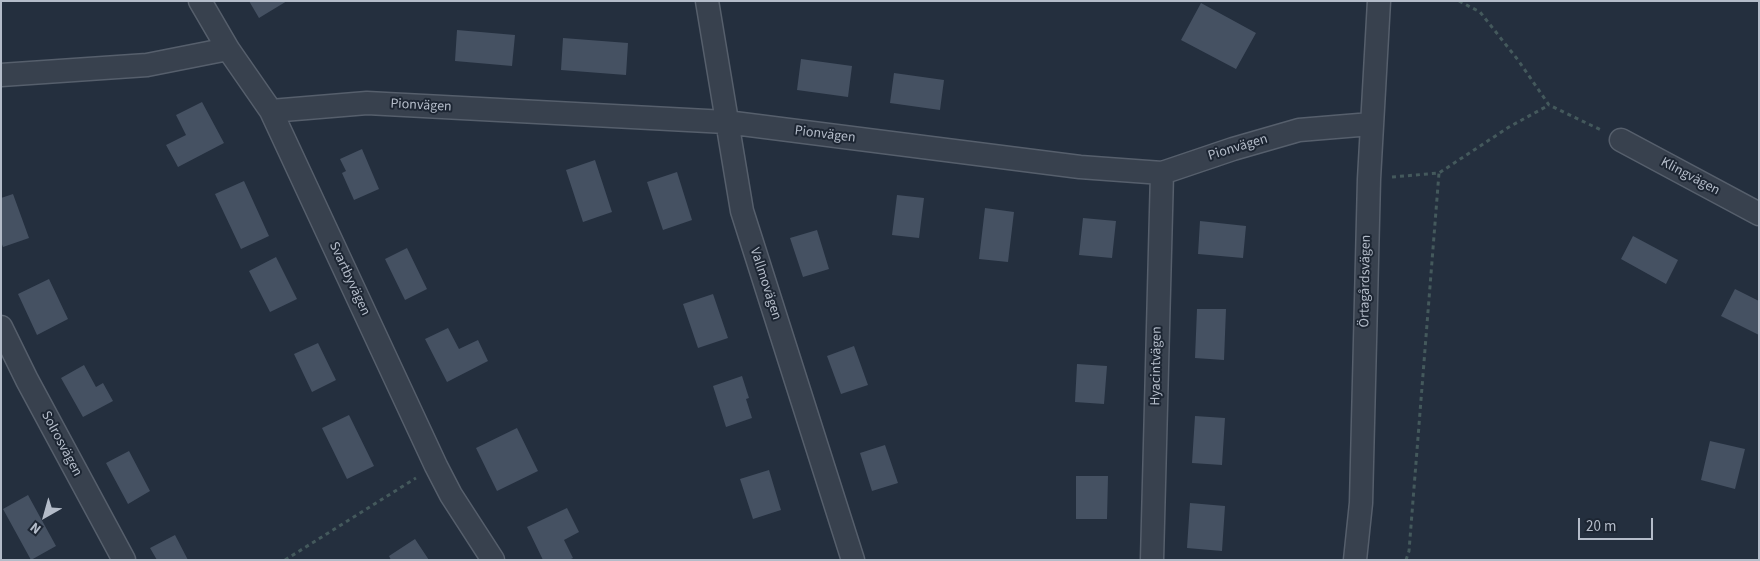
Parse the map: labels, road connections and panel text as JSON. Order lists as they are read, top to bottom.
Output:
{
  "streets": {
    "street": [
      "Pionvägen",
      "Klingvägen",
      "Svartbyvägen",
      "Örtagårdsvägen",
      "Vallmovägen",
      "Hyacintvägen",
      "Solrosvägen"
    ]
  },
  "crossings": [
    ["Pionvägen", "Svartbyvägen"],
    ["Pionvägen", "Örtagårdsvägen"],
    ["Pionvägen", "Vallmovägen"],
    ["Pionvägen", "Hyacintvägen"]
  ],
  "scale_bar": "20 m",
  "north": "bottom left"
}
